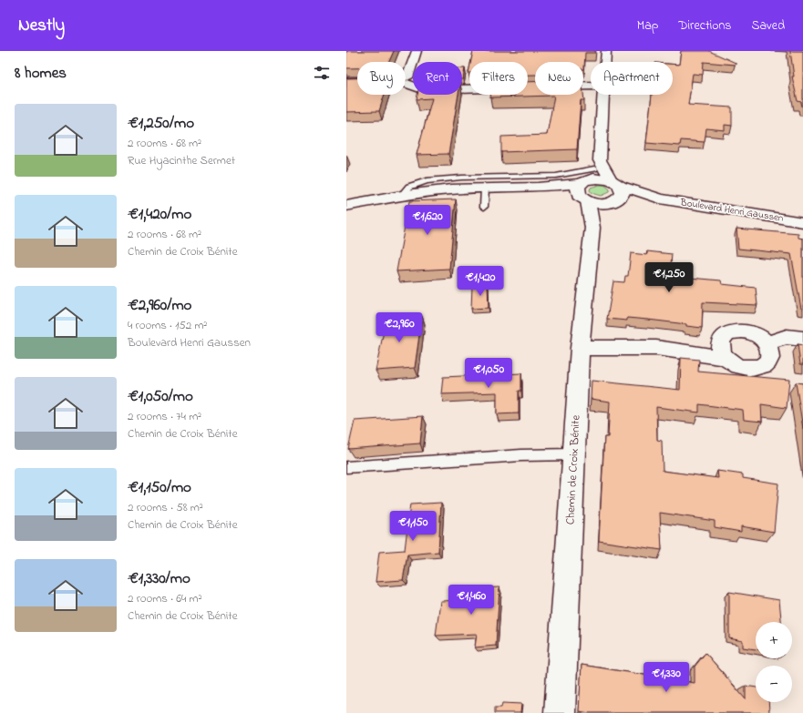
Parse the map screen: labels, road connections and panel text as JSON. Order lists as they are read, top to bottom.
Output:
{
  "streets": {
    "street": ["Boulevard Henri Gaussen", "Chemin de Croix Bénite"]
  },
  "crossings": [
    ["Boulevard Henri Gaussen", "Chemin de Croix Bénite"]
  ],
  "page": {
    "header": "Nestly",
    "nav": ["Map", "Directions", "Saved"],
    "heading": "8 homes",
    "chip": [
      "Buy",
      "Rent",
      "Filters",
      "New",
      "Apartment"
    ],
    "list": [
      {
        "name": "€1,250/mo",
        "note": "2 rooms · 68 m² · Rue Hyacinthe Sermet"
      },
      {
        "name": "€1,420/mo",
        "note": "2 rooms · 68 m² · Chemin de Croix Bénite"
      },
      {
        "name": "€2,960/mo",
        "note": "4 rooms · 152 m² · Boulevard Henri Gaussen"
      },
      {
        "name": "€1,050/mo",
        "note": "2 rooms · 74 m² · Chemin de Croix Bénite"
      },
      {
        "name": "€1,150/mo",
        "note": "2 rooms · 58 m² · Chemin de Croix Bénite"
      },
      {
        "name": "€1,330/mo",
        "note": "2 rooms · 64 m² · Chemin de Croix Bénite"
      }
    ],
    "price": [
      "€1,620",
      "€1,250",
      "€1,420",
      "€2,960",
      "€1,050",
      "€1,150",
      "€1,460",
      "€1,330"
    ],
    "map_buttons": ["+", "−"]
  }
}
